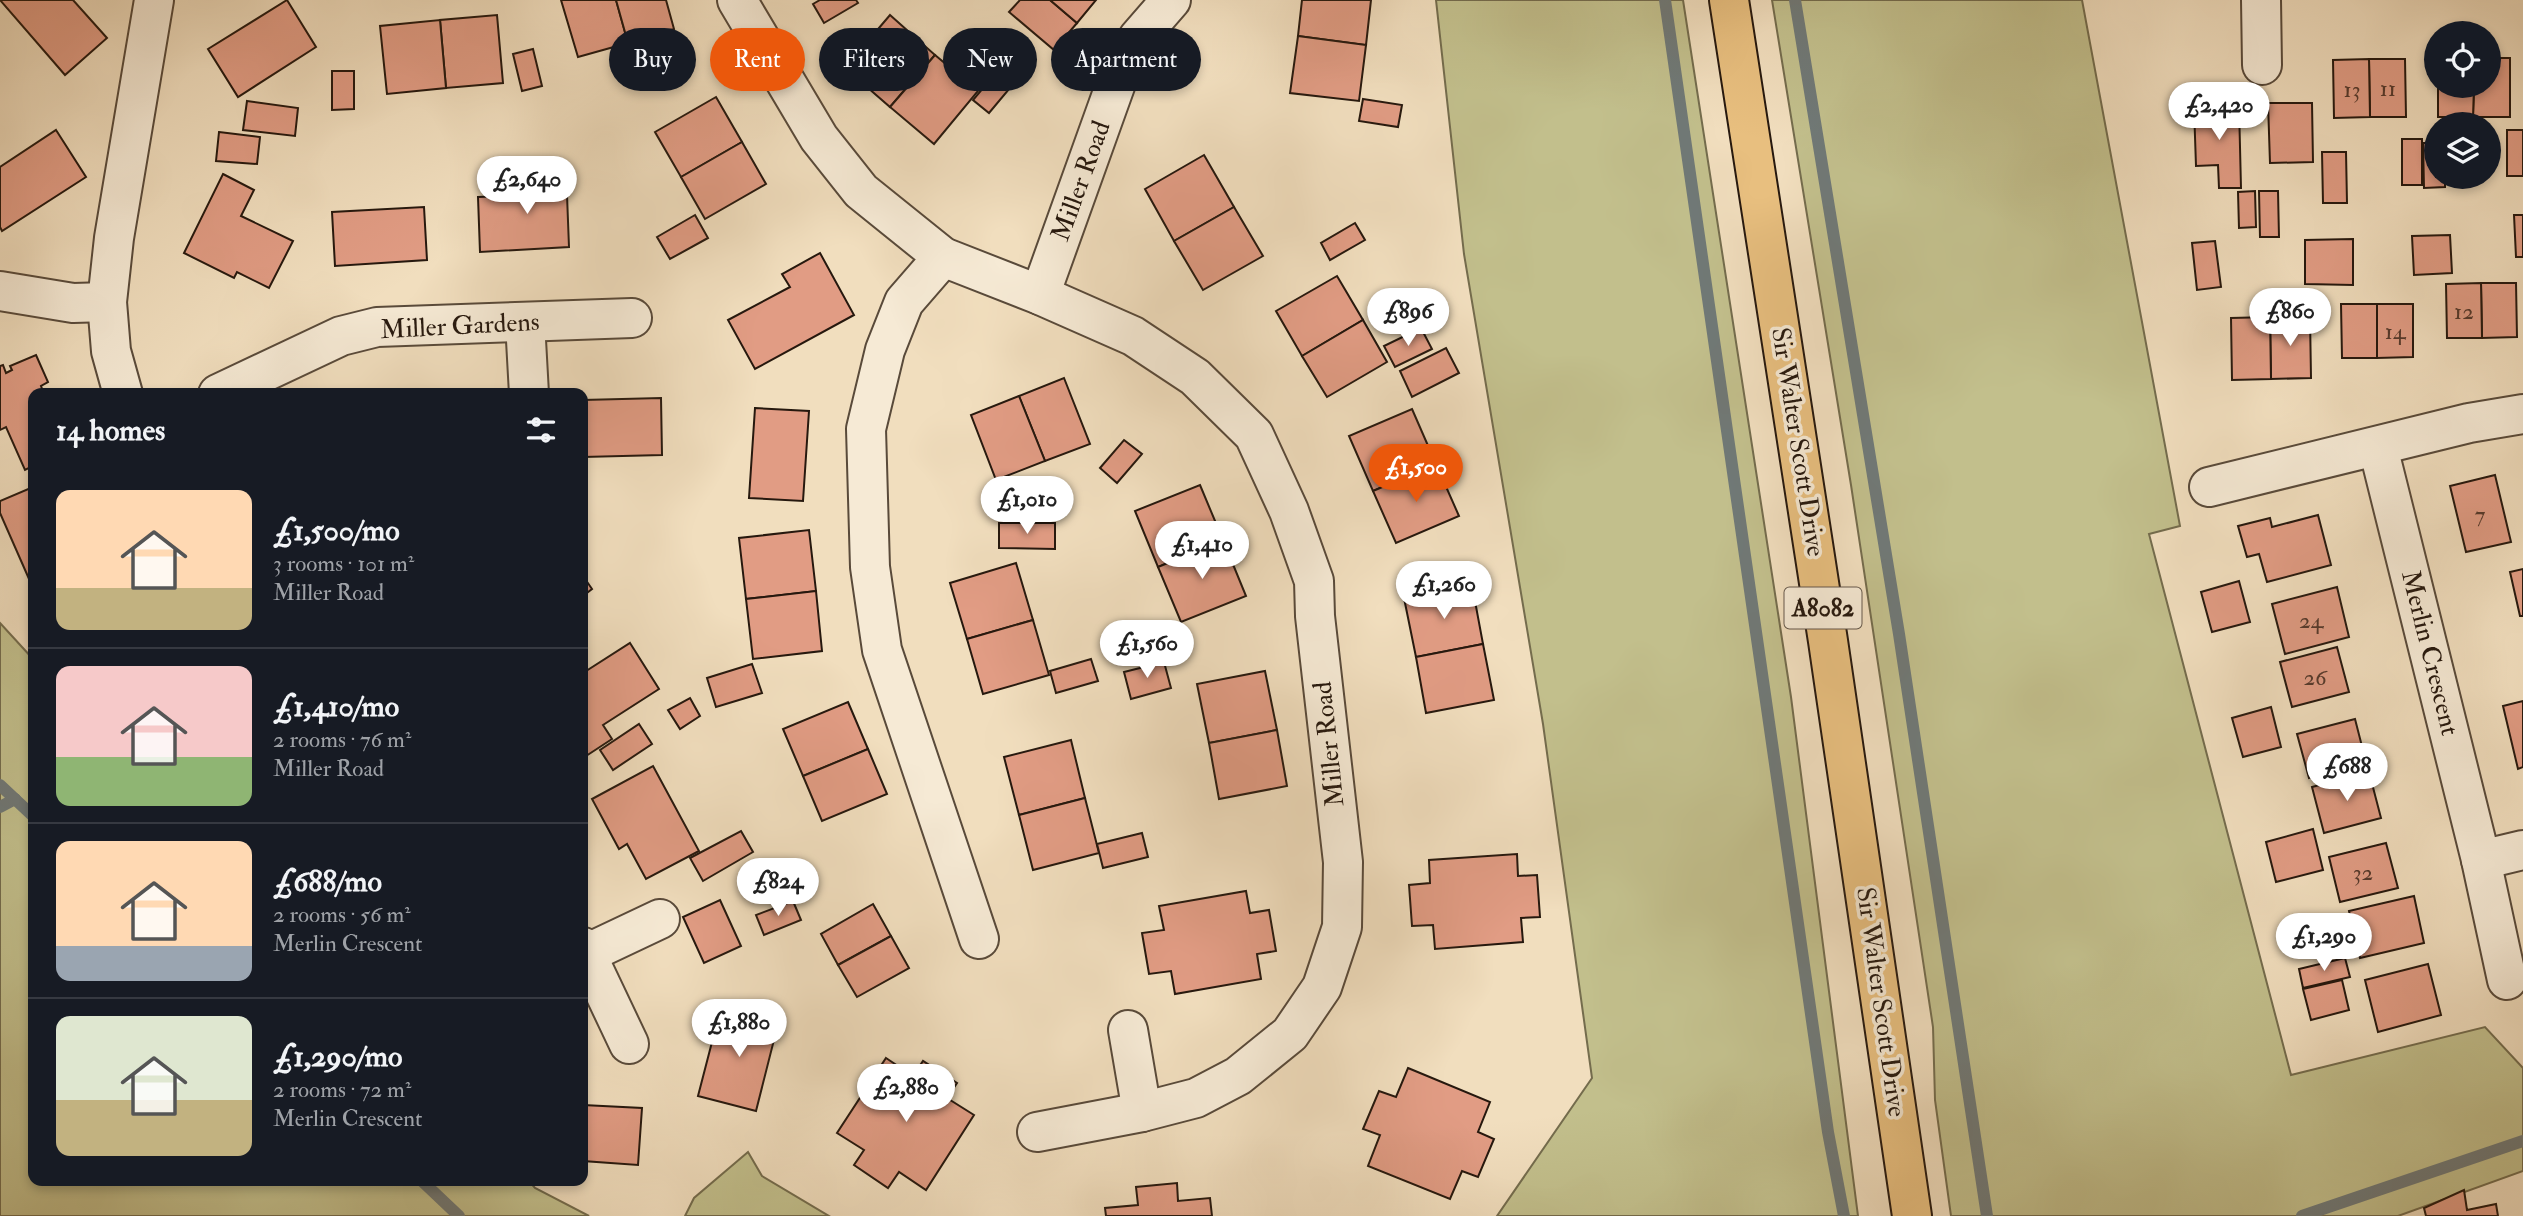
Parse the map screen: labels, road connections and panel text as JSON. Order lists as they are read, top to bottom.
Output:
{
  "streets": {
    "main road": ["Sir Walter Scott Drive", "A8082"],
    "street": ["Miller Road", "Miller Gardens", "Merlin Crescent"]
  },
  "house_numbers": [
    "11",
    "13",
    "12",
    "14",
    "7",
    "24",
    "26",
    "32"
  ],
  "page": {
    "chip": [
      "Buy",
      "Rent",
      "Filters",
      "New",
      "Apartment"
    ],
    "price": [
      "£2,420",
      "£2,640",
      "£896",
      "£860",
      "£1,500",
      "£1,010",
      "£1,410",
      "£1,260",
      "£1,560",
      "£688",
      "£824",
      "£1,290",
      "£1,880",
      "£2,880"
    ],
    "heading": "14 homes",
    "list": [
      {
        "name": "£1,500/mo",
        "note": "3 rooms · 101 m² · Miller Road"
      },
      {
        "name": "£1,410/mo",
        "note": "2 rooms · 76 m² · Miller Road"
      },
      {
        "name": "£688/mo",
        "note": "2 rooms · 56 m² · Merlin Crescent"
      },
      {
        "name": "£1,290/mo",
        "note": "2 rooms · 72 m² · Merlin Crescent"
      }
    ]
  }
}
